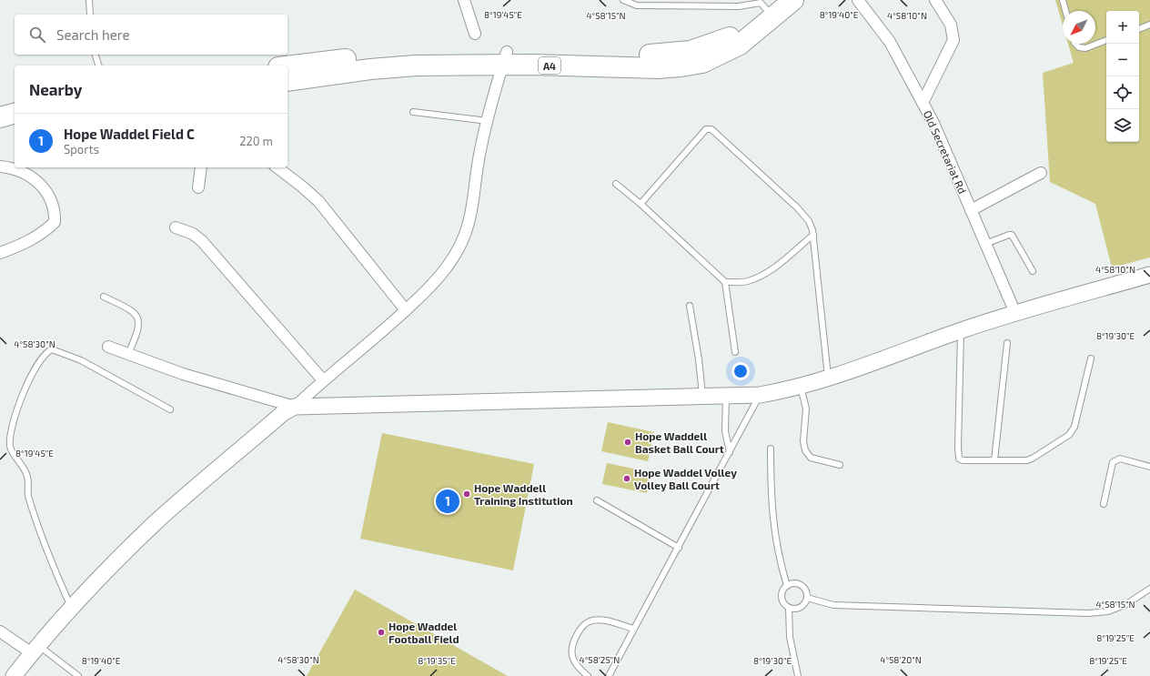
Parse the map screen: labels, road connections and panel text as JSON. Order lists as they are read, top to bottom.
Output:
{
  "streets": {
    "highway": ["A4"],
    "street": ["Old Secretariat Rd"]
  },
  "places": [
    "Hope Waddell Basket Ball Court",
    "Hope Waddel Volley Volley Ball Court",
    "Hope Waddell Training Institution",
    "Hope Waddel Football Field"
  ],
  "north": "bottom left",
  "page": {
    "map_buttons": ["+", "−"],
    "search": "Search here",
    "heading": "Nearby",
    "list": [
      {
        "mark": "1",
        "name": "Hope Waddel Field C",
        "note": "Sports",
        "value": "220 m"
      }
    ],
    "pins": "1"
  },
  "coordinates": [
    "8°19'45\"E",
    "8°19'40\"E",
    "4°58'15\"N",
    "4°58'10\"N",
    "8°19'30\"E",
    "4°58'30\"N",
    "8°19'25\"E",
    "4°58'25\"N",
    "4°58'20\"N",
    "8°19'35\"E"
  ]
}
